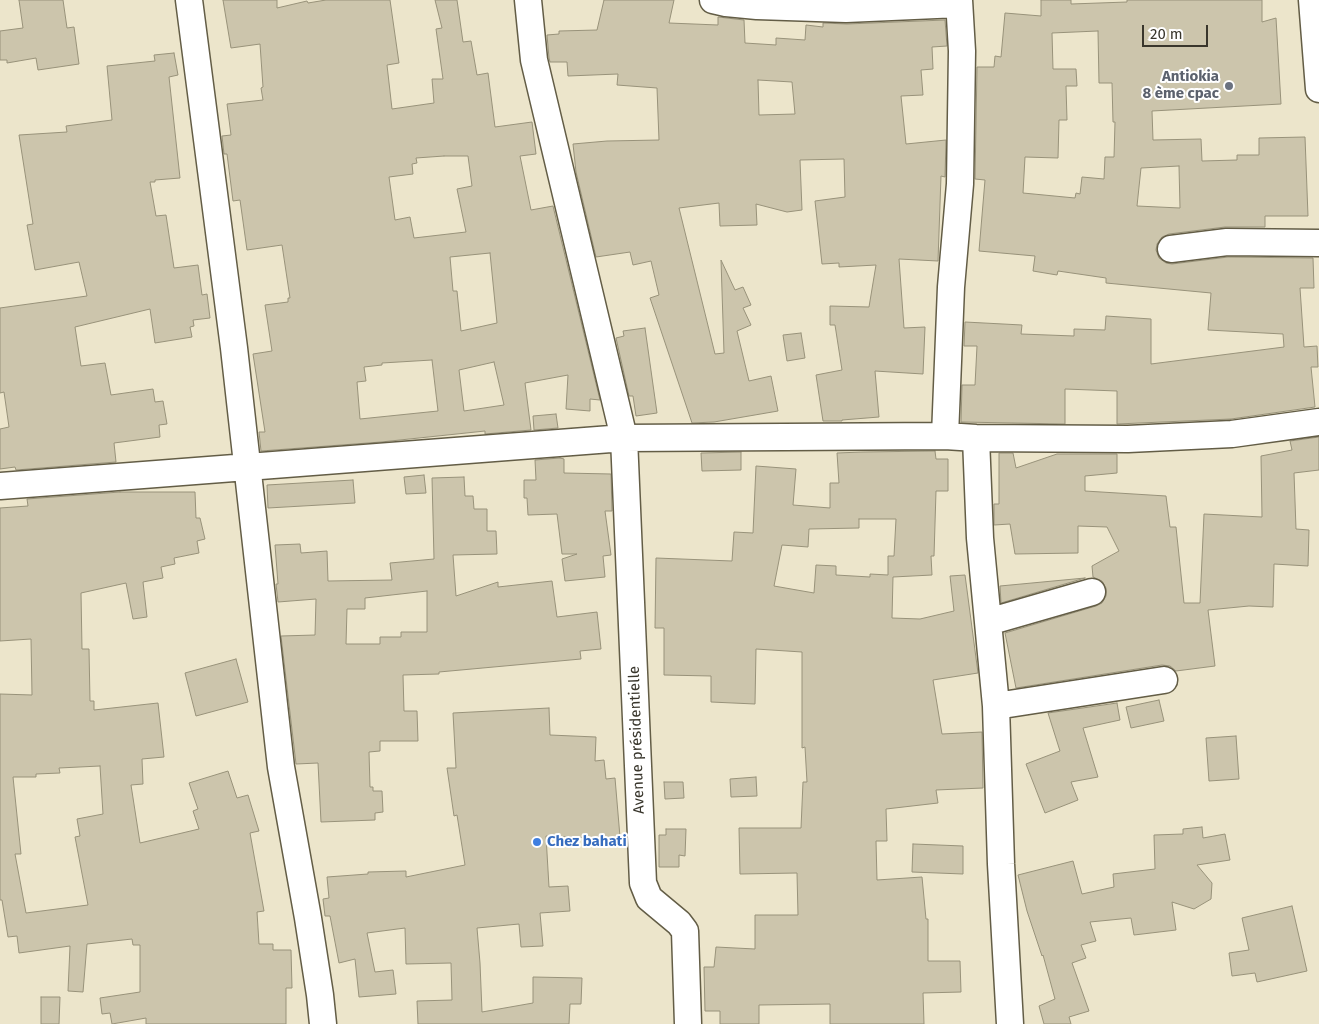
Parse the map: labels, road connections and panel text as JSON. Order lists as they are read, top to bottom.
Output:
{
  "streets": {
    "street": ["Avenue présidentielle"]
  },
  "places": ["Antiokia 8 ème cpac", "Chez bahati"],
  "scale_bar": "20 m"
}
